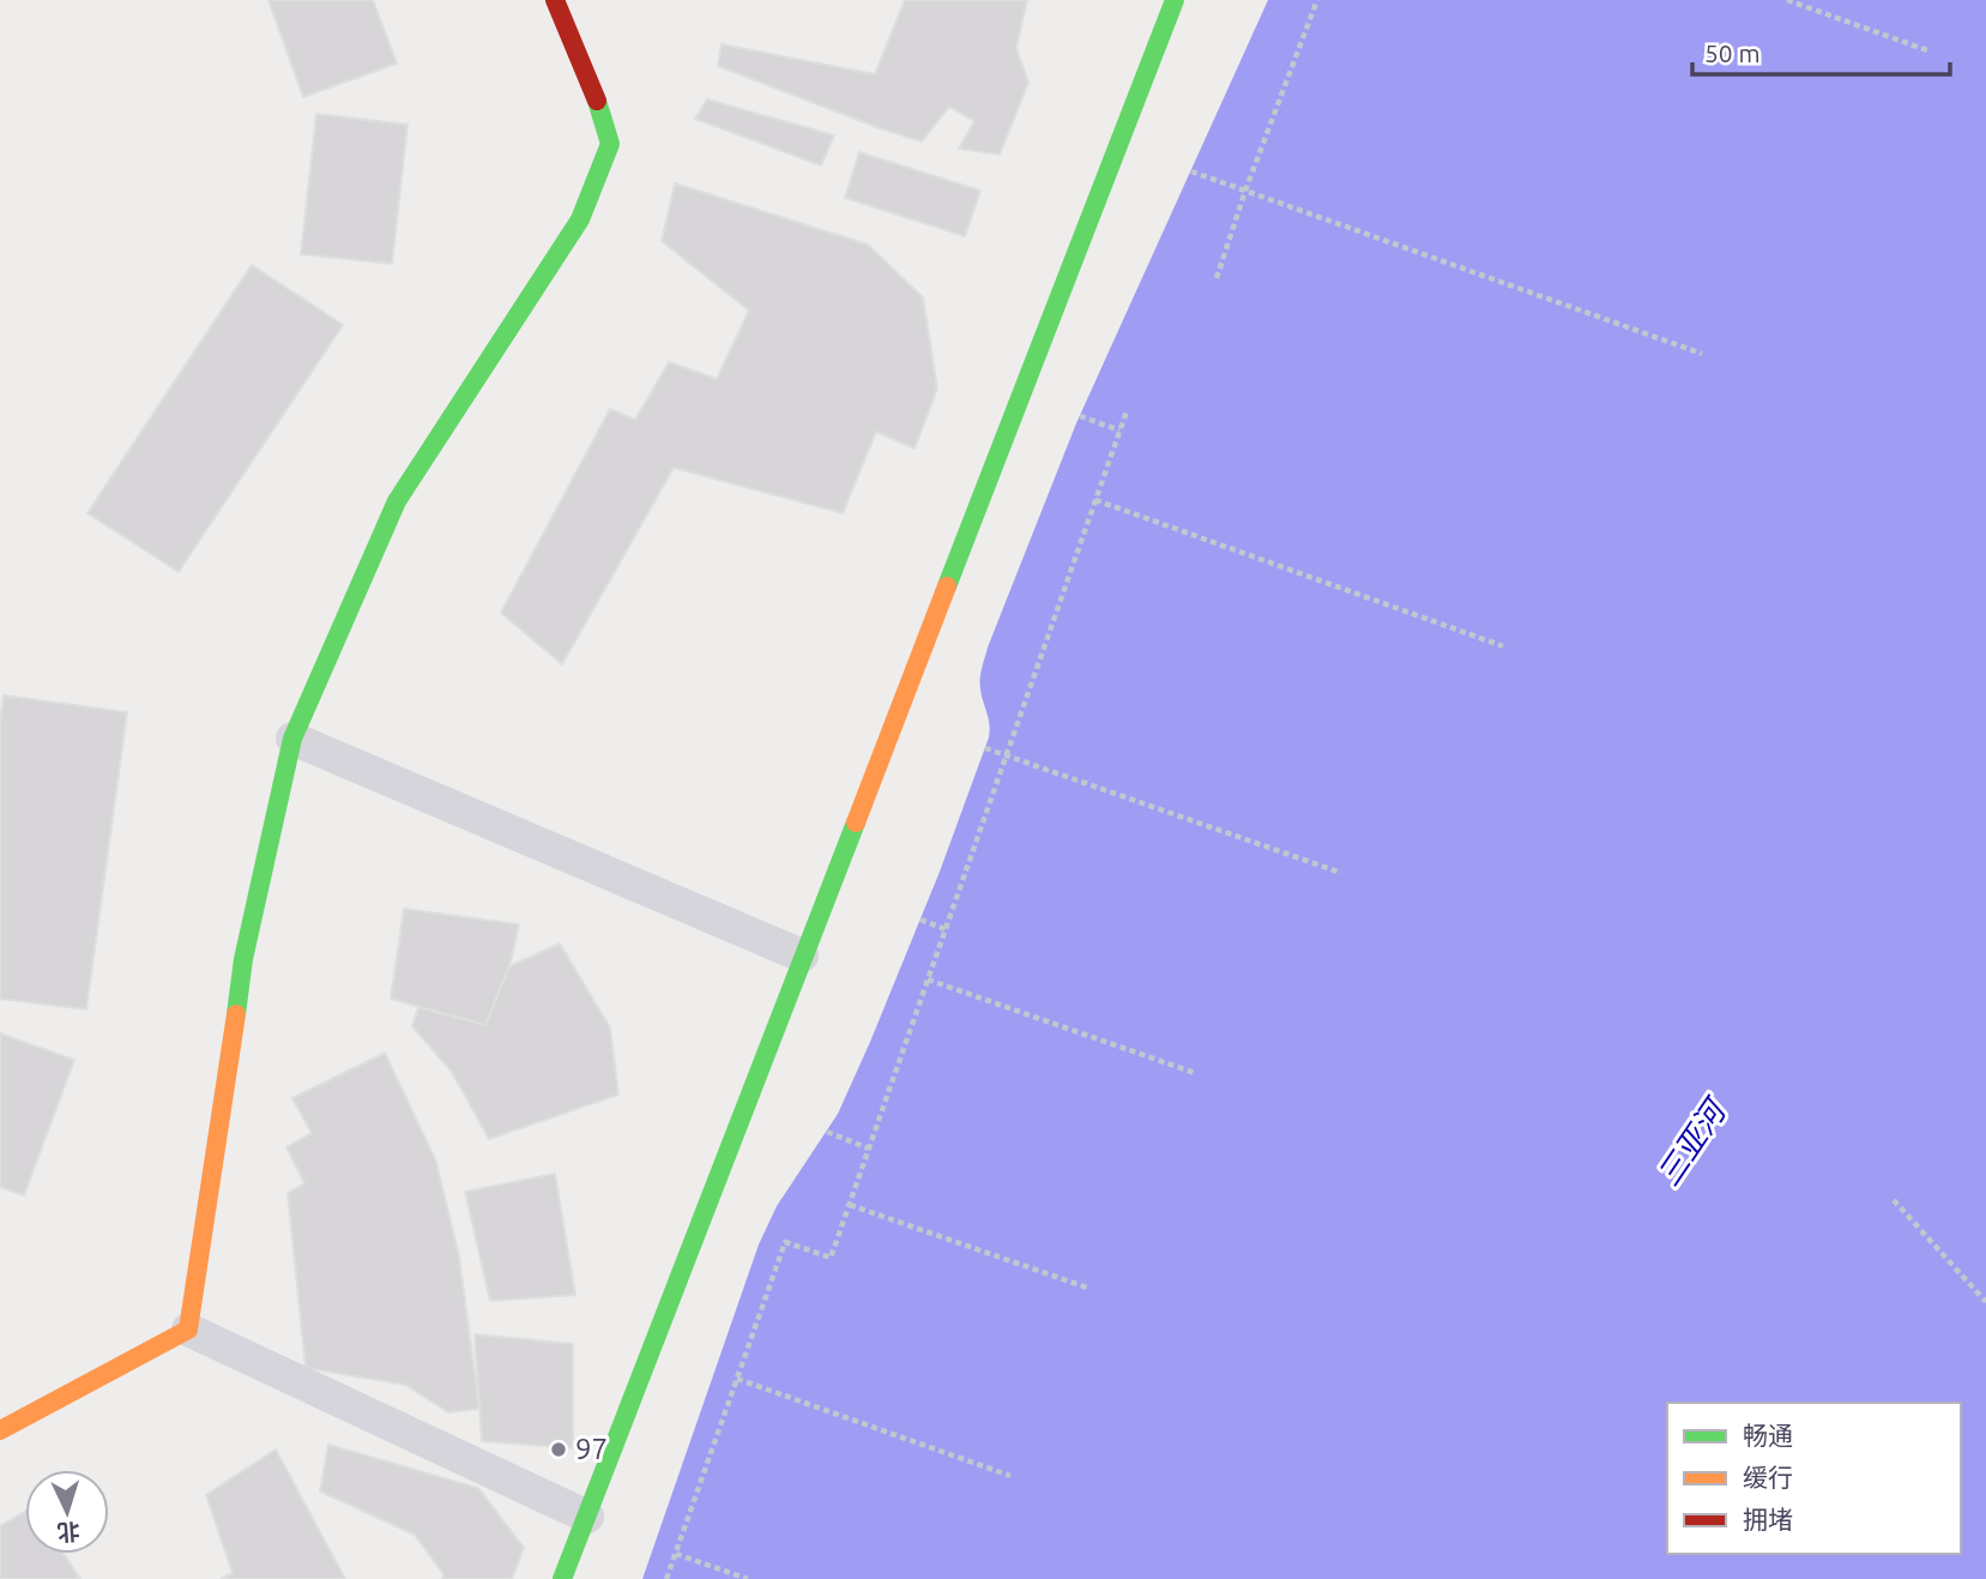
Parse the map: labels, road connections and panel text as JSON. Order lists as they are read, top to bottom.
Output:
{
  "water": ["三亚河"],
  "places": ["97"],
  "legend": ["畅通", "缓行", "拥堵"],
  "scale_bar": "50 m",
  "north": "bottom"
}
